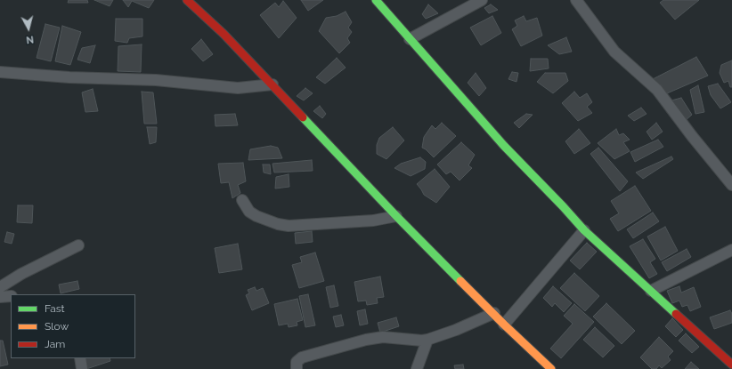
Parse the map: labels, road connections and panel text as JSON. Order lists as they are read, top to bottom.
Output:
{
  "legend": ["Fast", "Slow", "Jam"],
  "north": "bottom"
}
